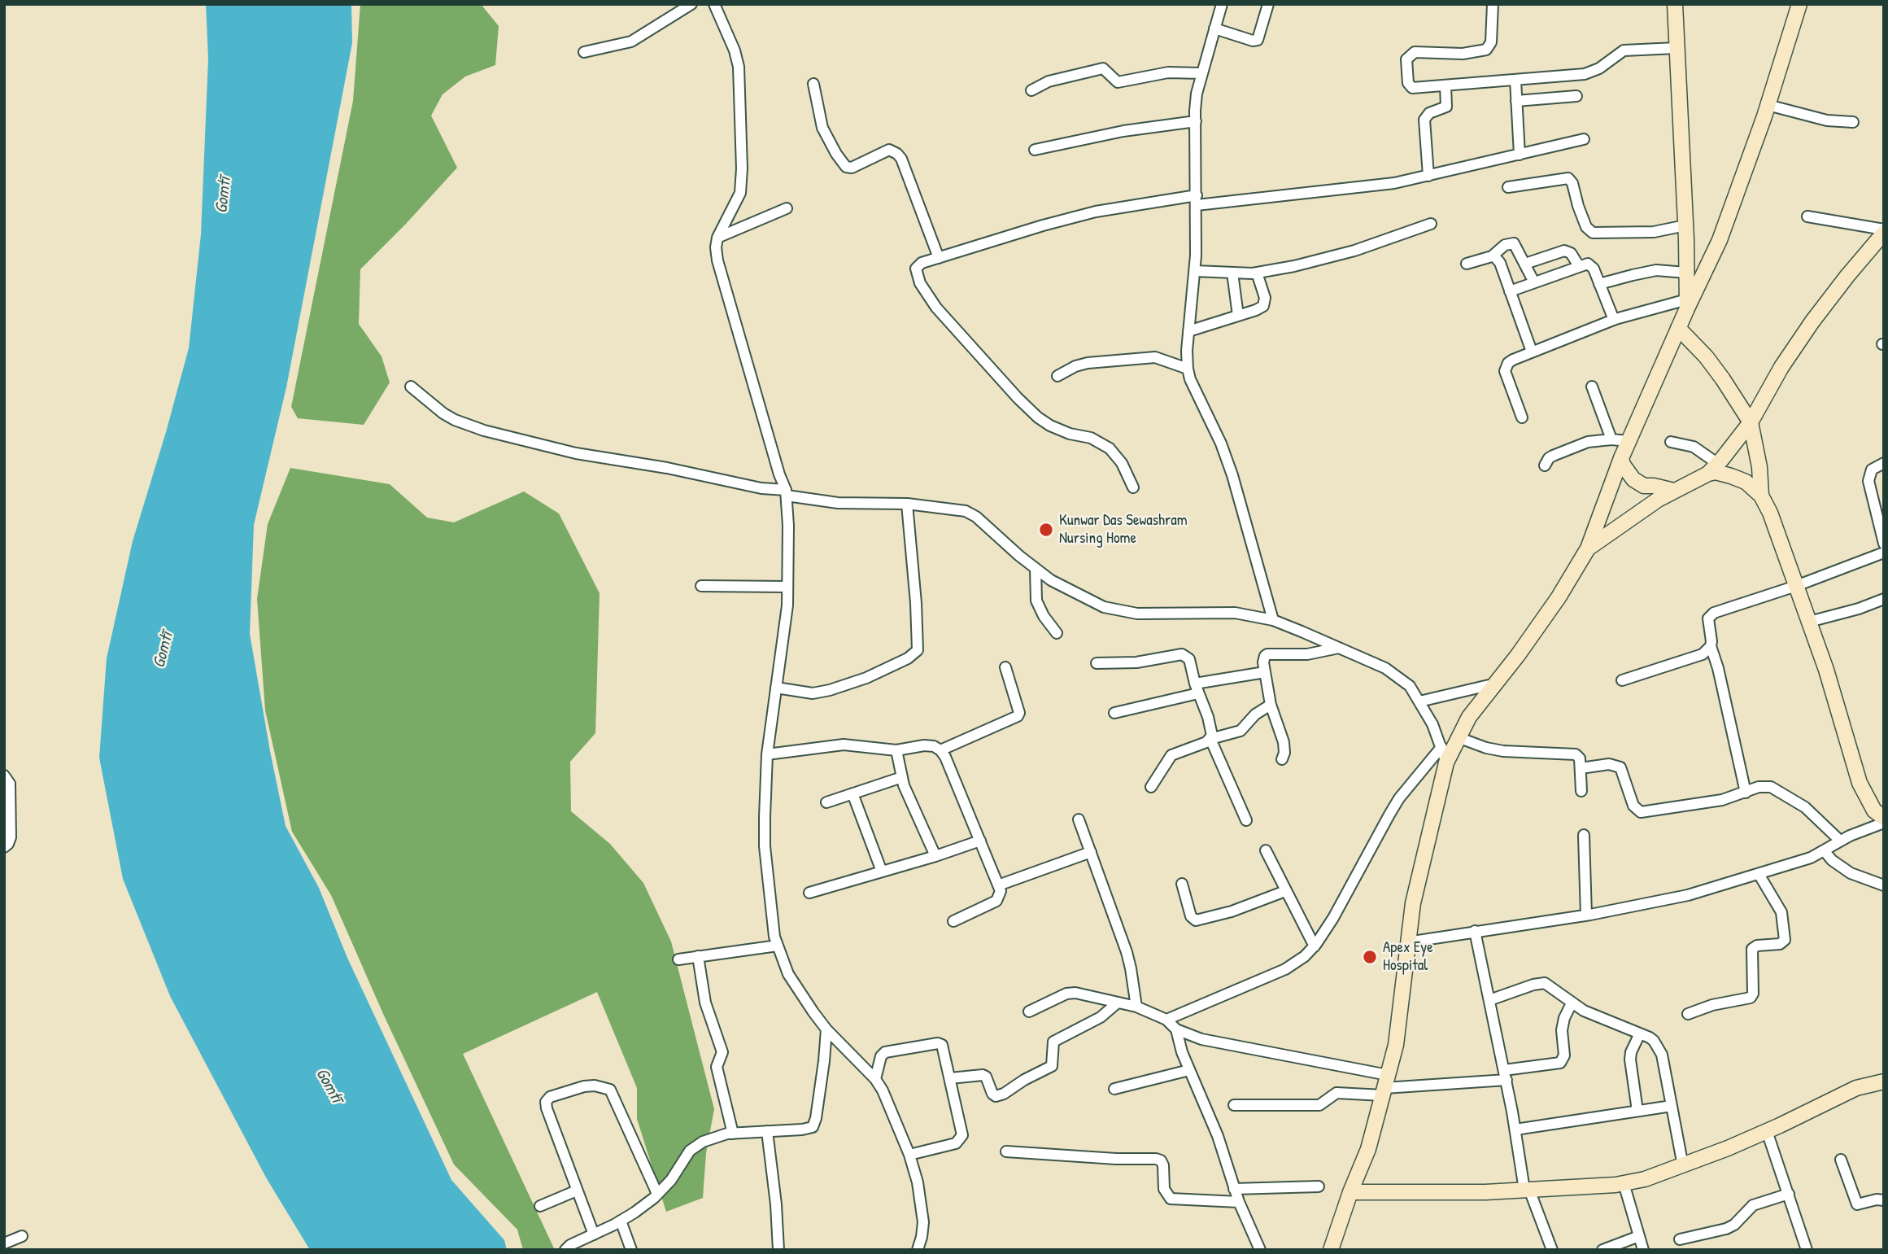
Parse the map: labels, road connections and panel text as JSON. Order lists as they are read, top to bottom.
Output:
{
  "water": ["Gomtī"],
  "places": ["Kunwar Das Sewashram Nursing Home", "Apex Eye Hospital"]
}
